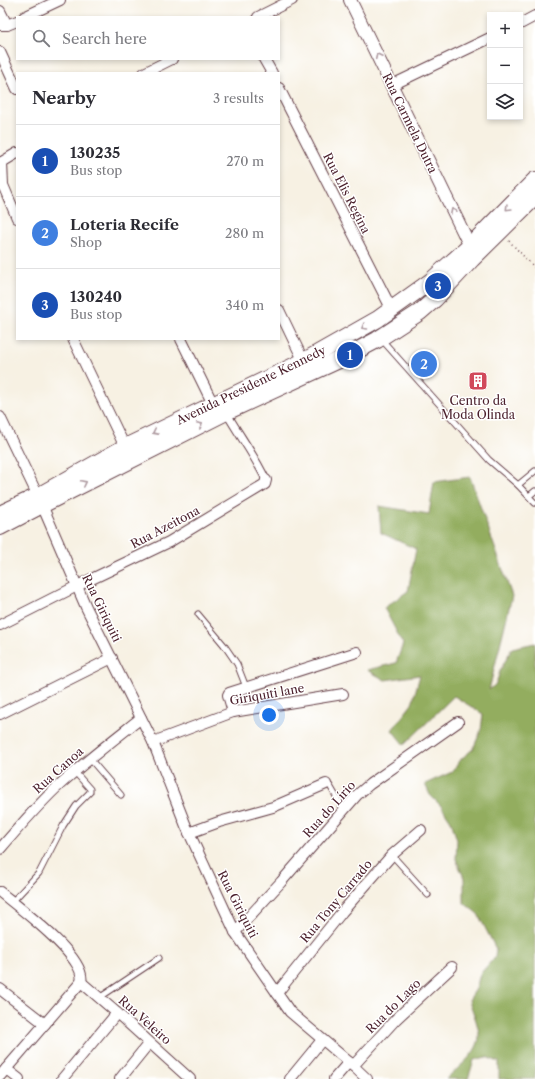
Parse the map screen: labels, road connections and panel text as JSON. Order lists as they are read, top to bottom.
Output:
{
  "streets": {
    "main road": ["Avenida Presidente Kennedy"],
    "street": [
      "Rua Carmela Dutra",
      "Rua Elis Regina",
      "Rua Azeitona",
      "Rua Giriquiti",
      "Giriquiti lane",
      "Rua Canoa",
      "Rua do Lírio",
      "Rua Tony Carrado",
      "Rua do Lago",
      "Rua Veleiro"
    ]
  },
  "crossings": [
    ["Rua Carmela Dutra", "Avenida Presidente Kennedy"],
    ["Rua Elis Regina", "Avenida Presidente Kennedy"],
    ["Avenida Presidente Kennedy", "Rua Azeitona"],
    ["Avenida Presidente Kennedy", "Rua Giriquiti"],
    ["Rua Azeitona", "Rua Giriquiti"],
    ["Rua Giriquiti", "Giriquiti lane"],
    ["Rua Giriquiti", "Rua Canoa"],
    ["Rua Giriquiti", "Rua do Lírio"],
    ["Rua Giriquiti", "Rua Tony Carrado"],
    ["Rua Giriquiti", "Rua do Lago"]
  ],
  "one_way": ["Rua Carmela Dutra"],
  "places": {
    "building": ["Centro da Moda Olinda"]
  },
  "page": {
    "map_buttons": ["+", "−"],
    "search": "Search here",
    "heading": ["Nearby", "3 results"],
    "list": [
      {
        "mark": "1",
        "name": "130235",
        "note": "Bus stop",
        "value": "270 m"
      },
      {
        "mark": "2",
        "name": "Loteria Recife",
        "note": "Shop",
        "value": "280 m"
      },
      {
        "mark": "3",
        "name": "130240",
        "note": "Bus stop",
        "value": "340 m"
      }
    ],
    "pins": ["3", "1", "2"]
  }
}
